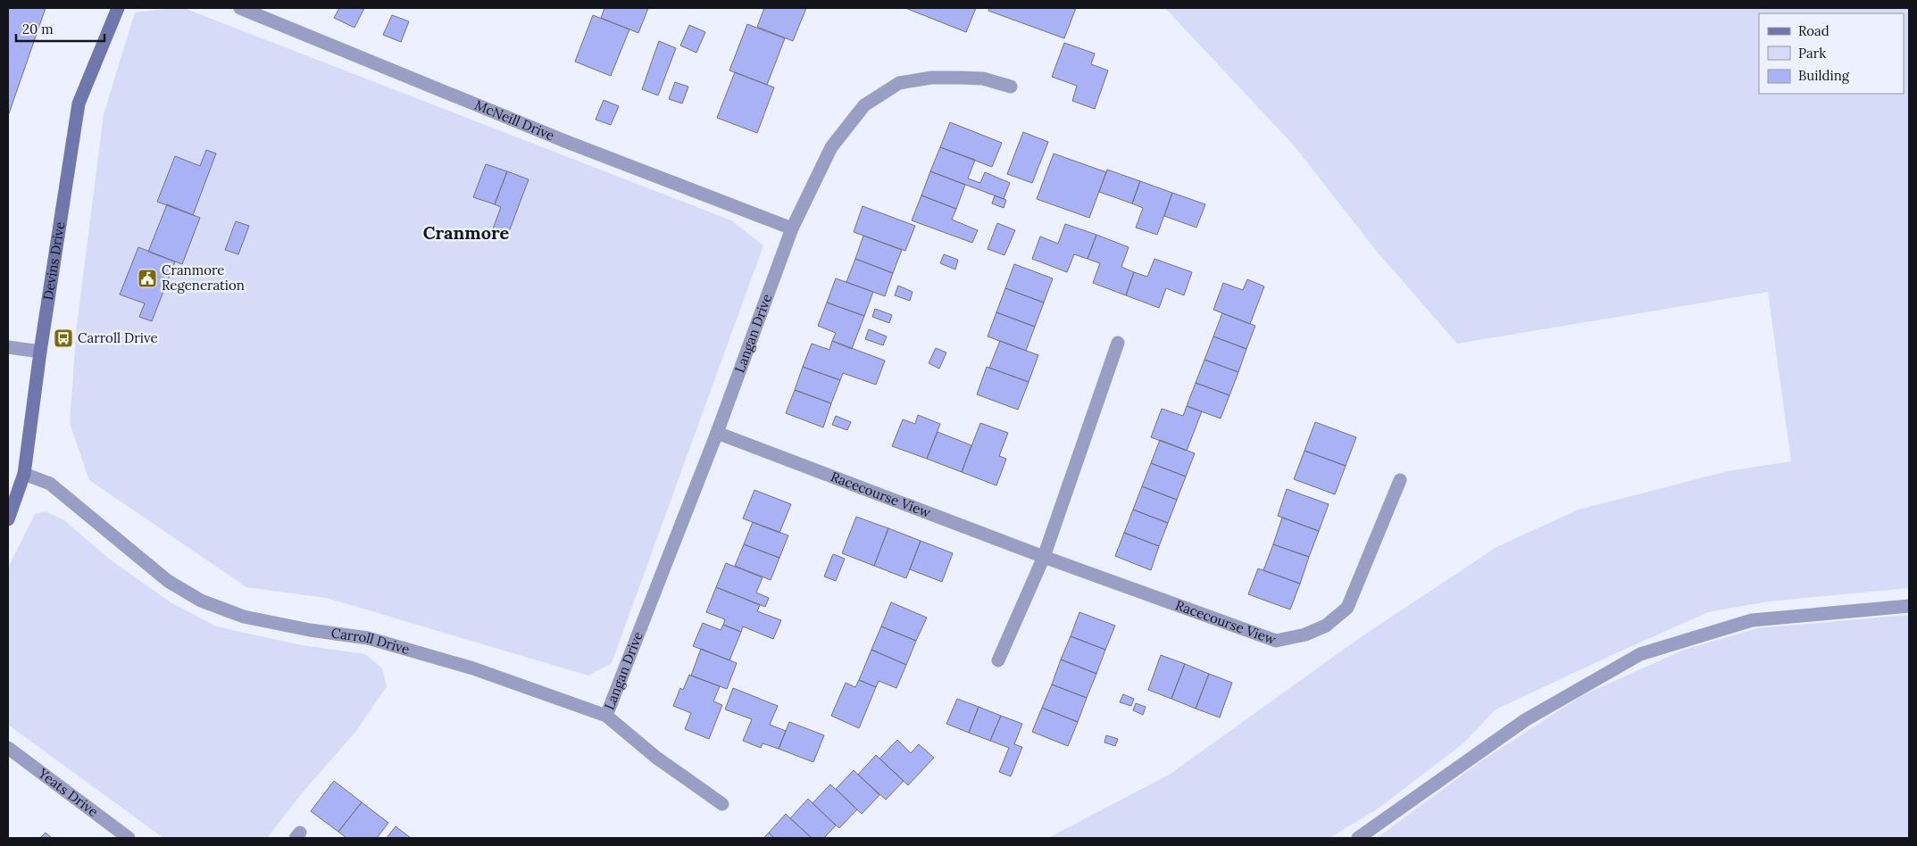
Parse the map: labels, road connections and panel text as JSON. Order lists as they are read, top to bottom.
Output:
{
  "streets": {
    "street": [
      "McNeill Drive",
      "Devins Drive",
      "Langan Drive",
      "Racecourse View",
      "Carroll Drive",
      "Yeats Drive"
    ]
  },
  "crossings": [
    ["McNeill Drive", "Langan Drive"],
    ["Devins Drive", "Carroll Drive"],
    ["Langan Drive", "Racecourse View"],
    ["Langan Drive", "Carroll Drive"]
  ],
  "districts": ["Cranmore"],
  "places": {
    "public building": ["Cranmore Regeneration"],
    "bus stop": ["Carroll Drive"]
  },
  "legend": ["Road", "Park", "Building"],
  "scale_bar": "20 m"
}
